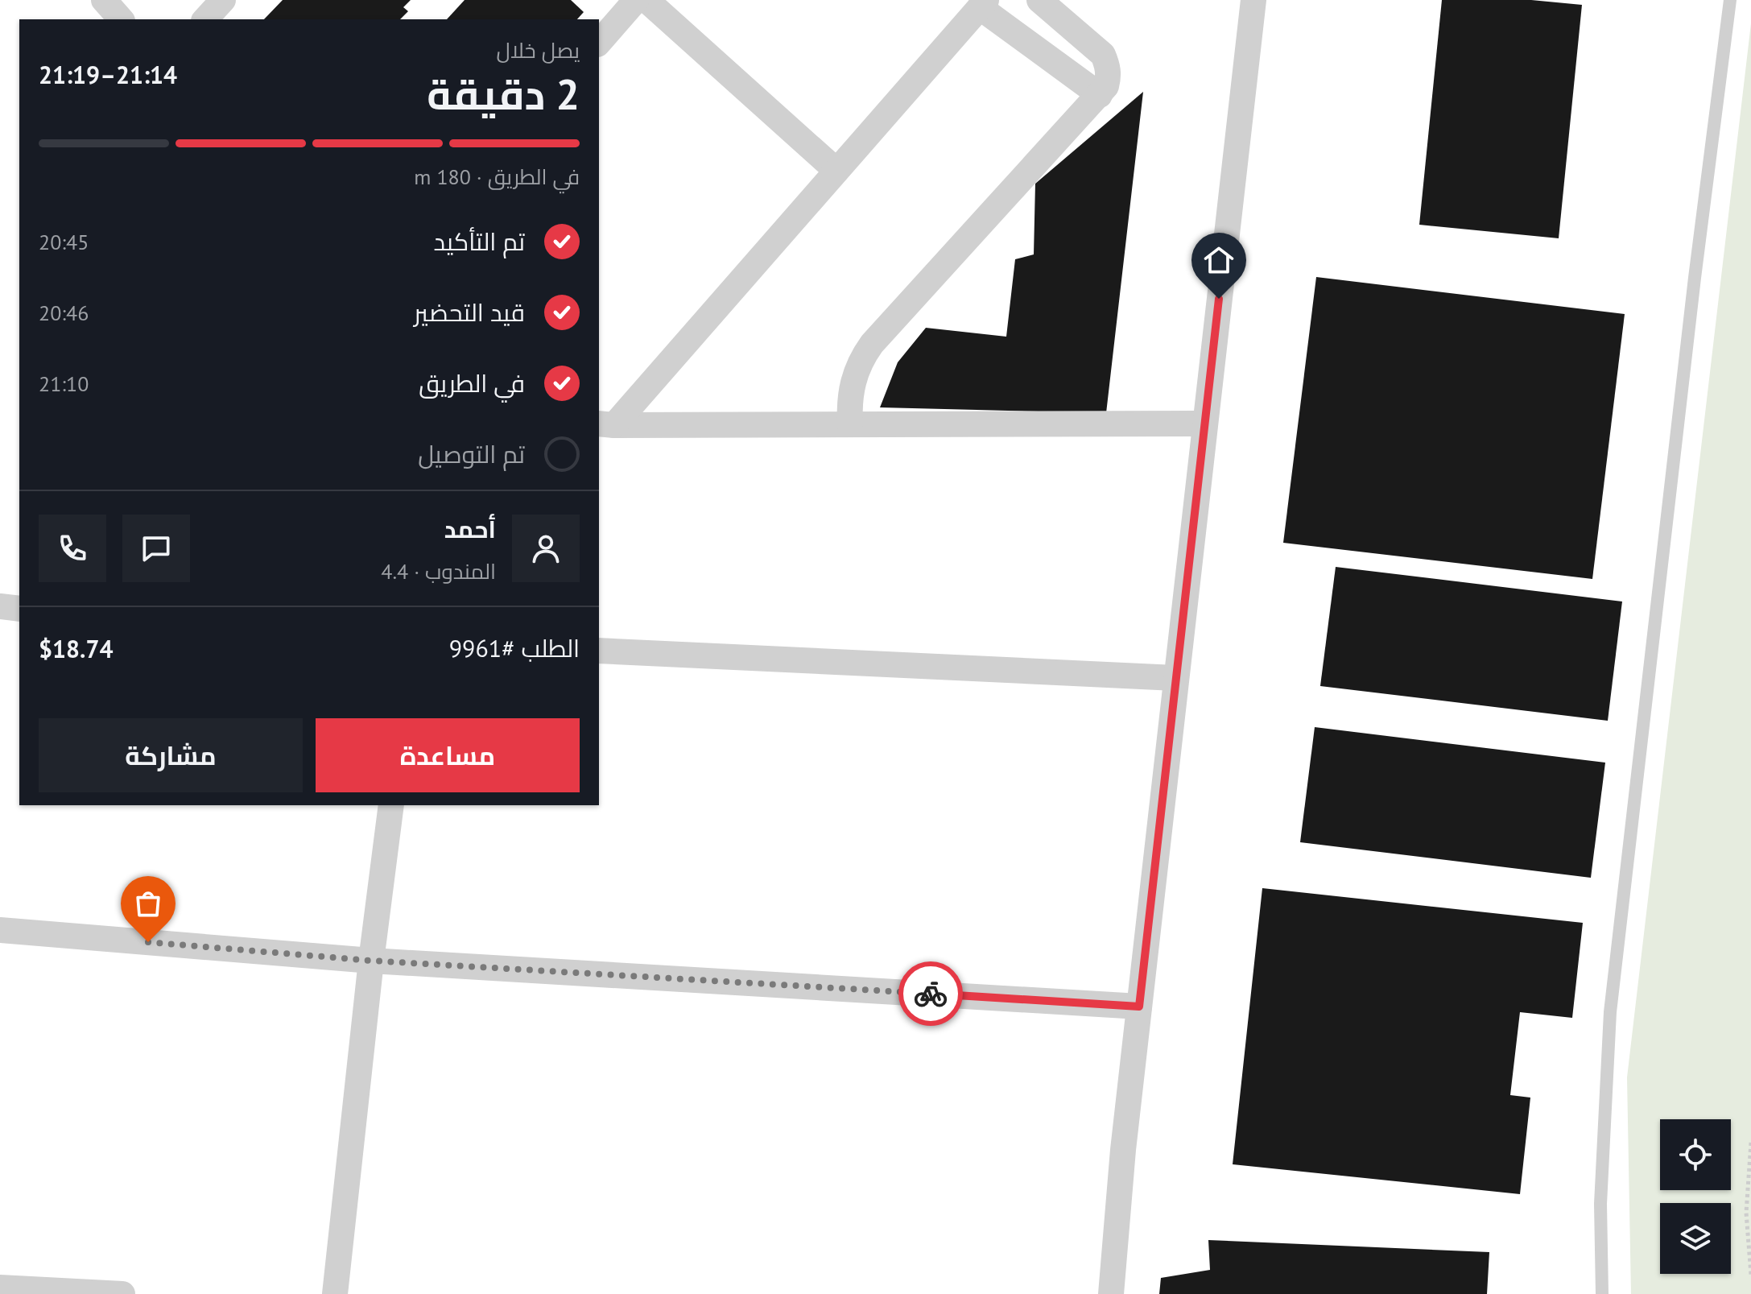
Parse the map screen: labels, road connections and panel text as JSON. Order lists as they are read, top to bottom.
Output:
{
  "page": {
    "heading": ["2 دقيقة", "يصل خلال", "21:14–21:19"],
    "panel": [
      "أحمد",
      "المندوب · 4.4",
      "الطلب #9961",
      "$18.74"
    ],
    "bar": "في الطريق · 180 m",
    "list": [
      ["تم التأكيد", "20:45"],
      ["قيد التحضير", "20:46"],
      ["في الطريق", "21:10"],
      "تم التوصيل"
    ],
    "buttons": ["مساعدة", "مشاركة"]
  }
}
